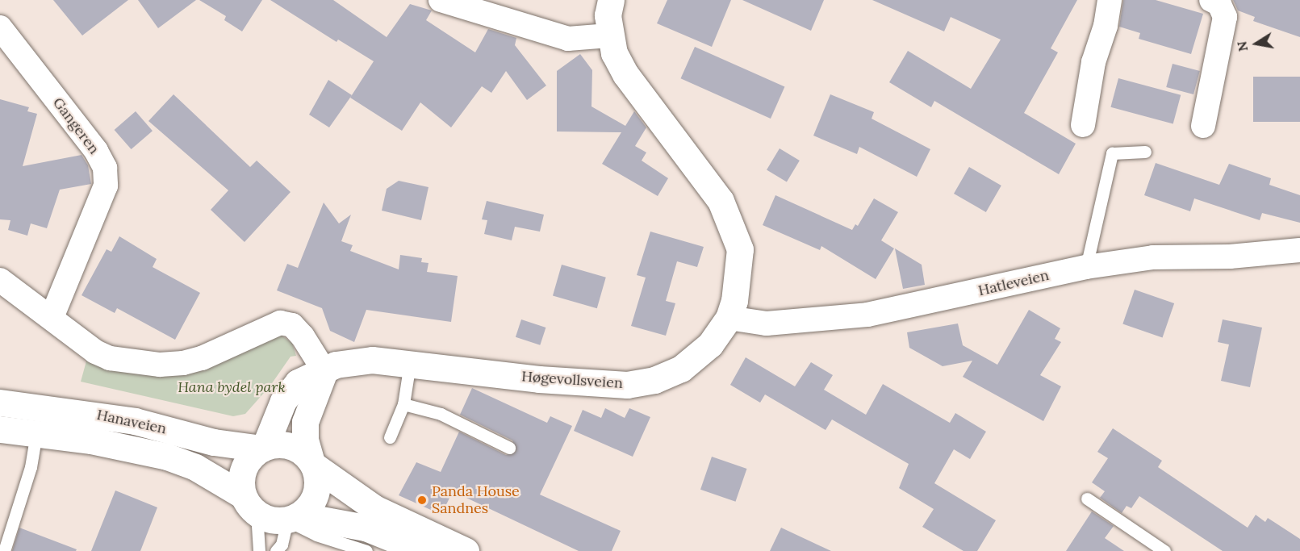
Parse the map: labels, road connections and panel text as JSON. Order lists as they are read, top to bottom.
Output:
{
  "streets": {
    "main road": ["Høgevollsveien", "Hanaveien"],
    "street": ["Gangeren", "Hatleveien"]
  },
  "crossings": [
    ["Hatleveien", "Høgevollsveien"],
    ["Høgevollsveien", "Hanaveien"]
  ],
  "parks": ["Hana bydel park"],
  "places": ["Panda House Sandnes"],
  "north": "left"
}
